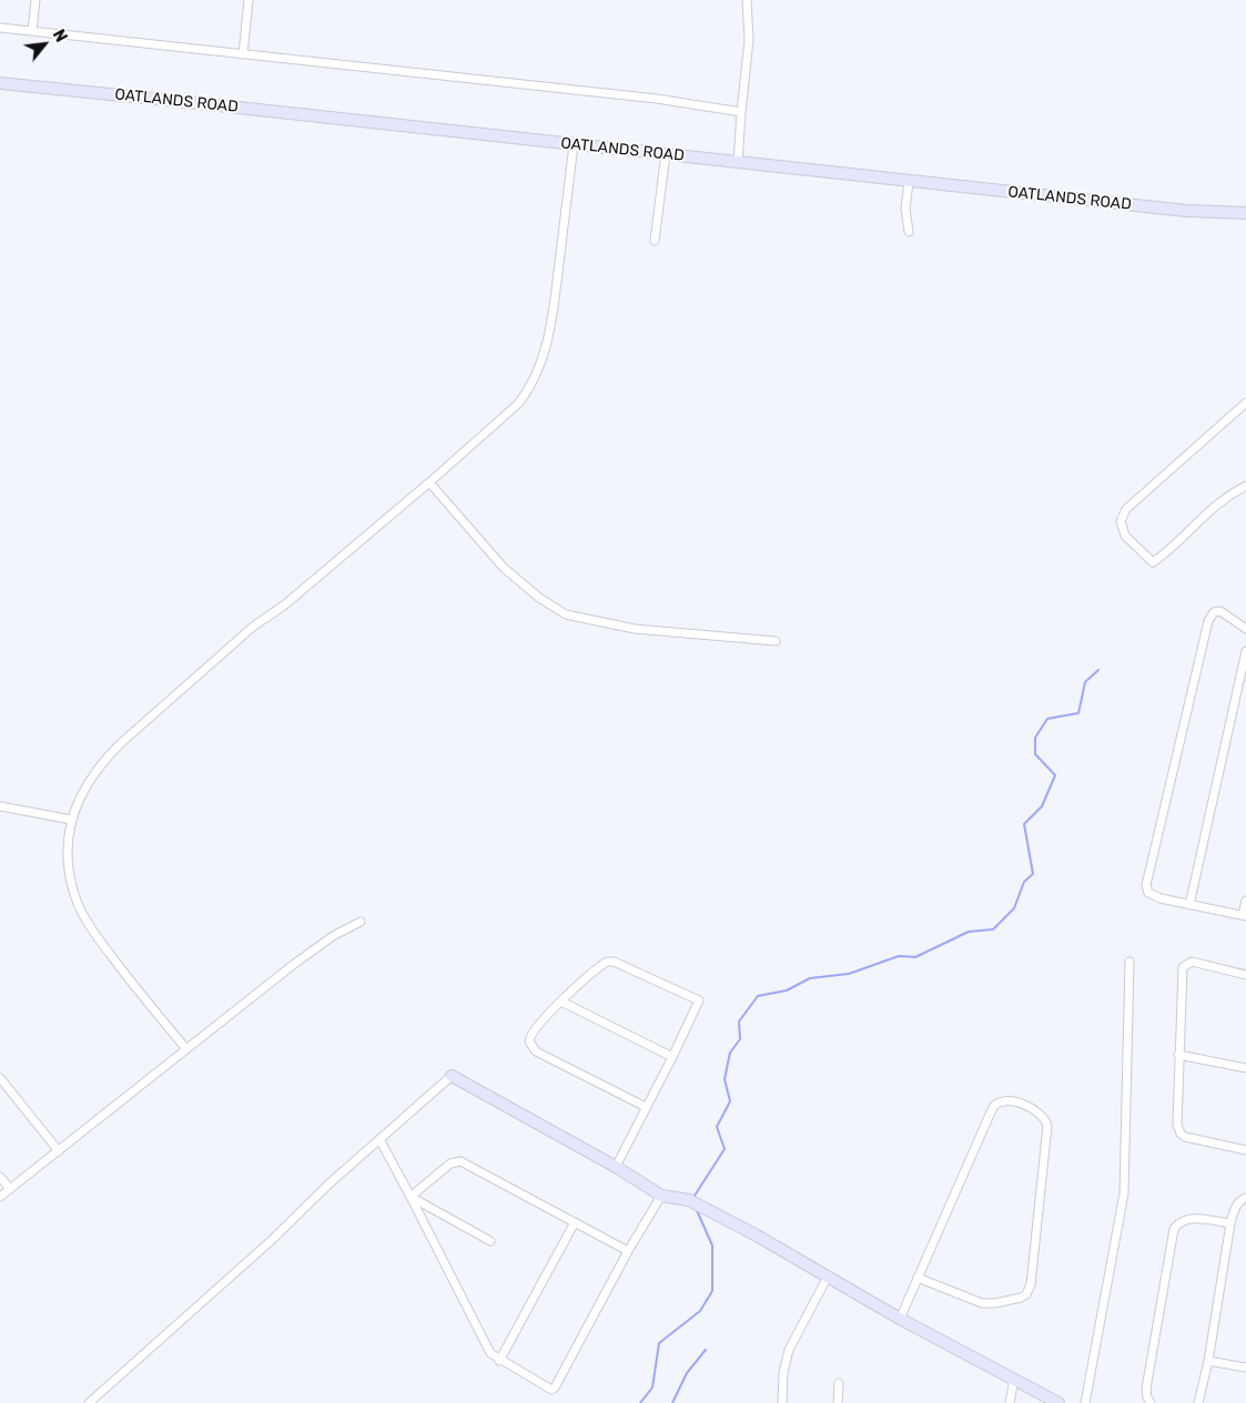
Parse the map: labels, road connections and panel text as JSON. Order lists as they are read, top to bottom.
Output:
{
  "streets": {
    "street": ["OATLANDS ROAD"]
  },
  "north": "top right"
}
